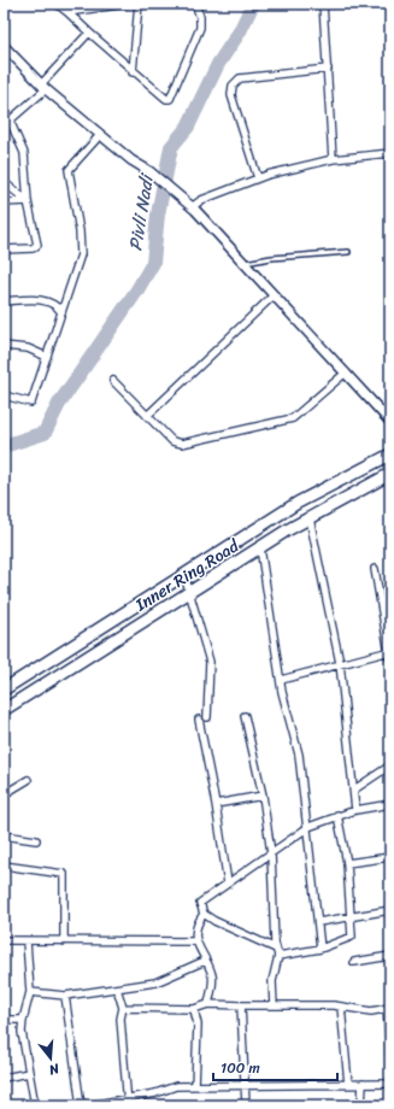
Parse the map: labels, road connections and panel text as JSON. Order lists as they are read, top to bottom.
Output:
{
  "streets": {
    "highway": ["Inner Ring Road"]
  },
  "water": ["Pivli Nadi"],
  "scale_bar": "100 m",
  "north": "bottom"
}
